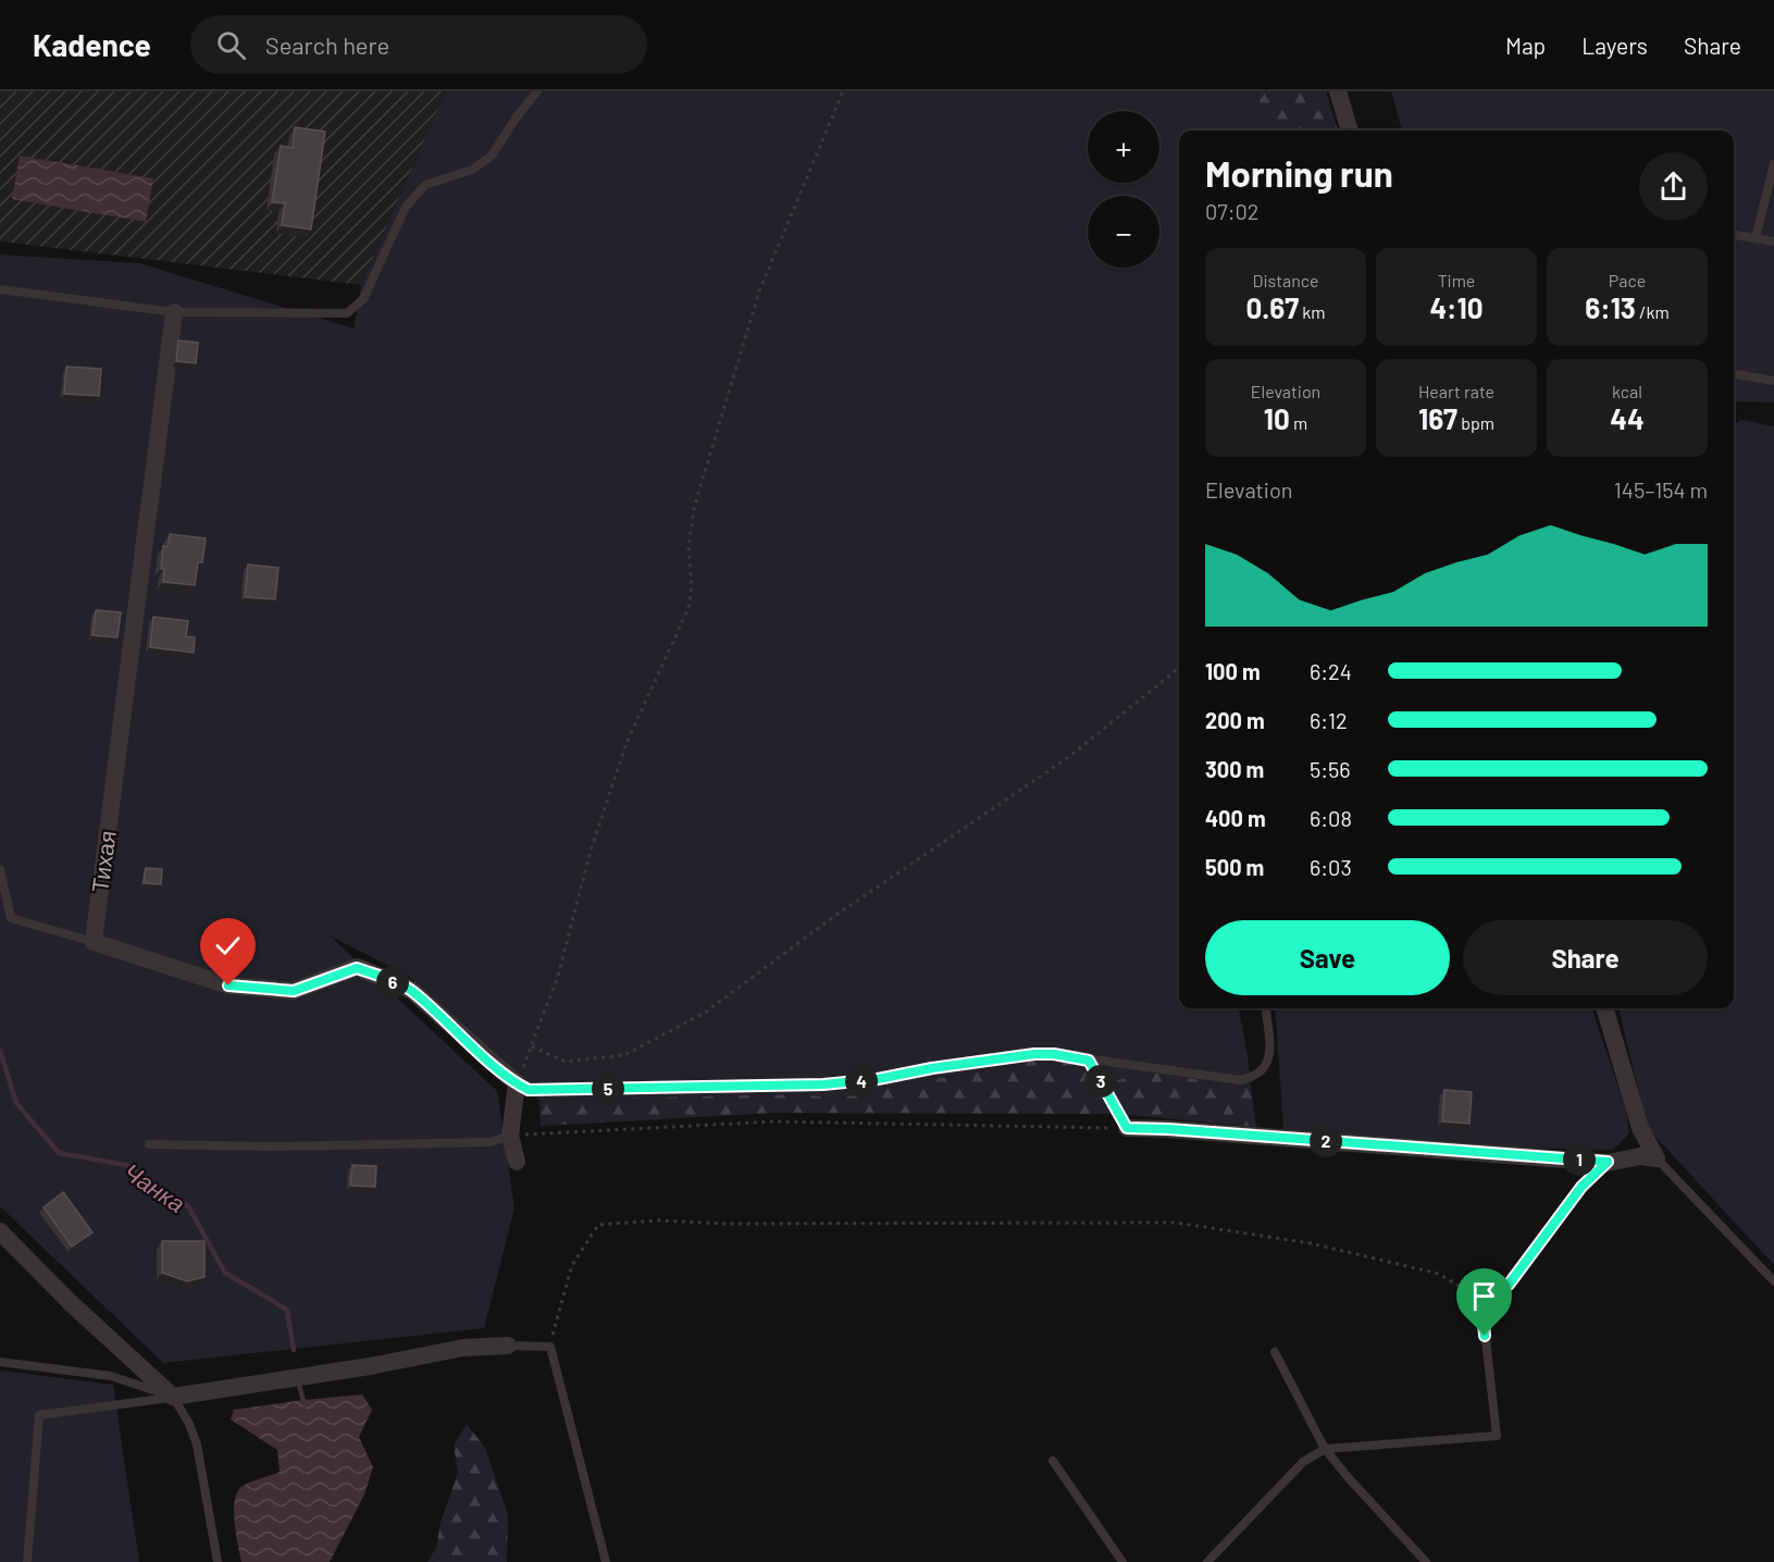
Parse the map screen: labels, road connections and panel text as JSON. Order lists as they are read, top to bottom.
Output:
{
  "streets": {
    "street": ["Тихая"]
  },
  "water": ["Чанка"],
  "page": {
    "header": "Kadence",
    "search": "Search here",
    "nav": ["Map", "Layers", "Share"],
    "map_buttons": ["+", "−"],
    "heading": ["Morning run", "07:02"],
    "stats": [
      ["Distance", "0.67 km"],
      ["Time", "4:10"],
      ["Pace", "6:13 /km"],
      ["Elevation", "10 m"],
      ["Heart rate", "167 bpm"],
      ["kcal", "44"]
    ],
    "chart": ["Elevation", "145–154 m"],
    "list": [
      {
        "name": "100 m",
        "note": "6:24"
      },
      {
        "name": "200 m",
        "note": "6:12"
      },
      {
        "name": "300 m",
        "note": "5:56"
      },
      {
        "name": "400 m",
        "note": "6:08"
      },
      {
        "name": "500 m",
        "note": "6:03"
      }
    ],
    "buttons": ["Save", "Share"],
    "pins": [
      "6",
      "3",
      "4",
      "5",
      "2",
      "1"
    ]
  }
}
